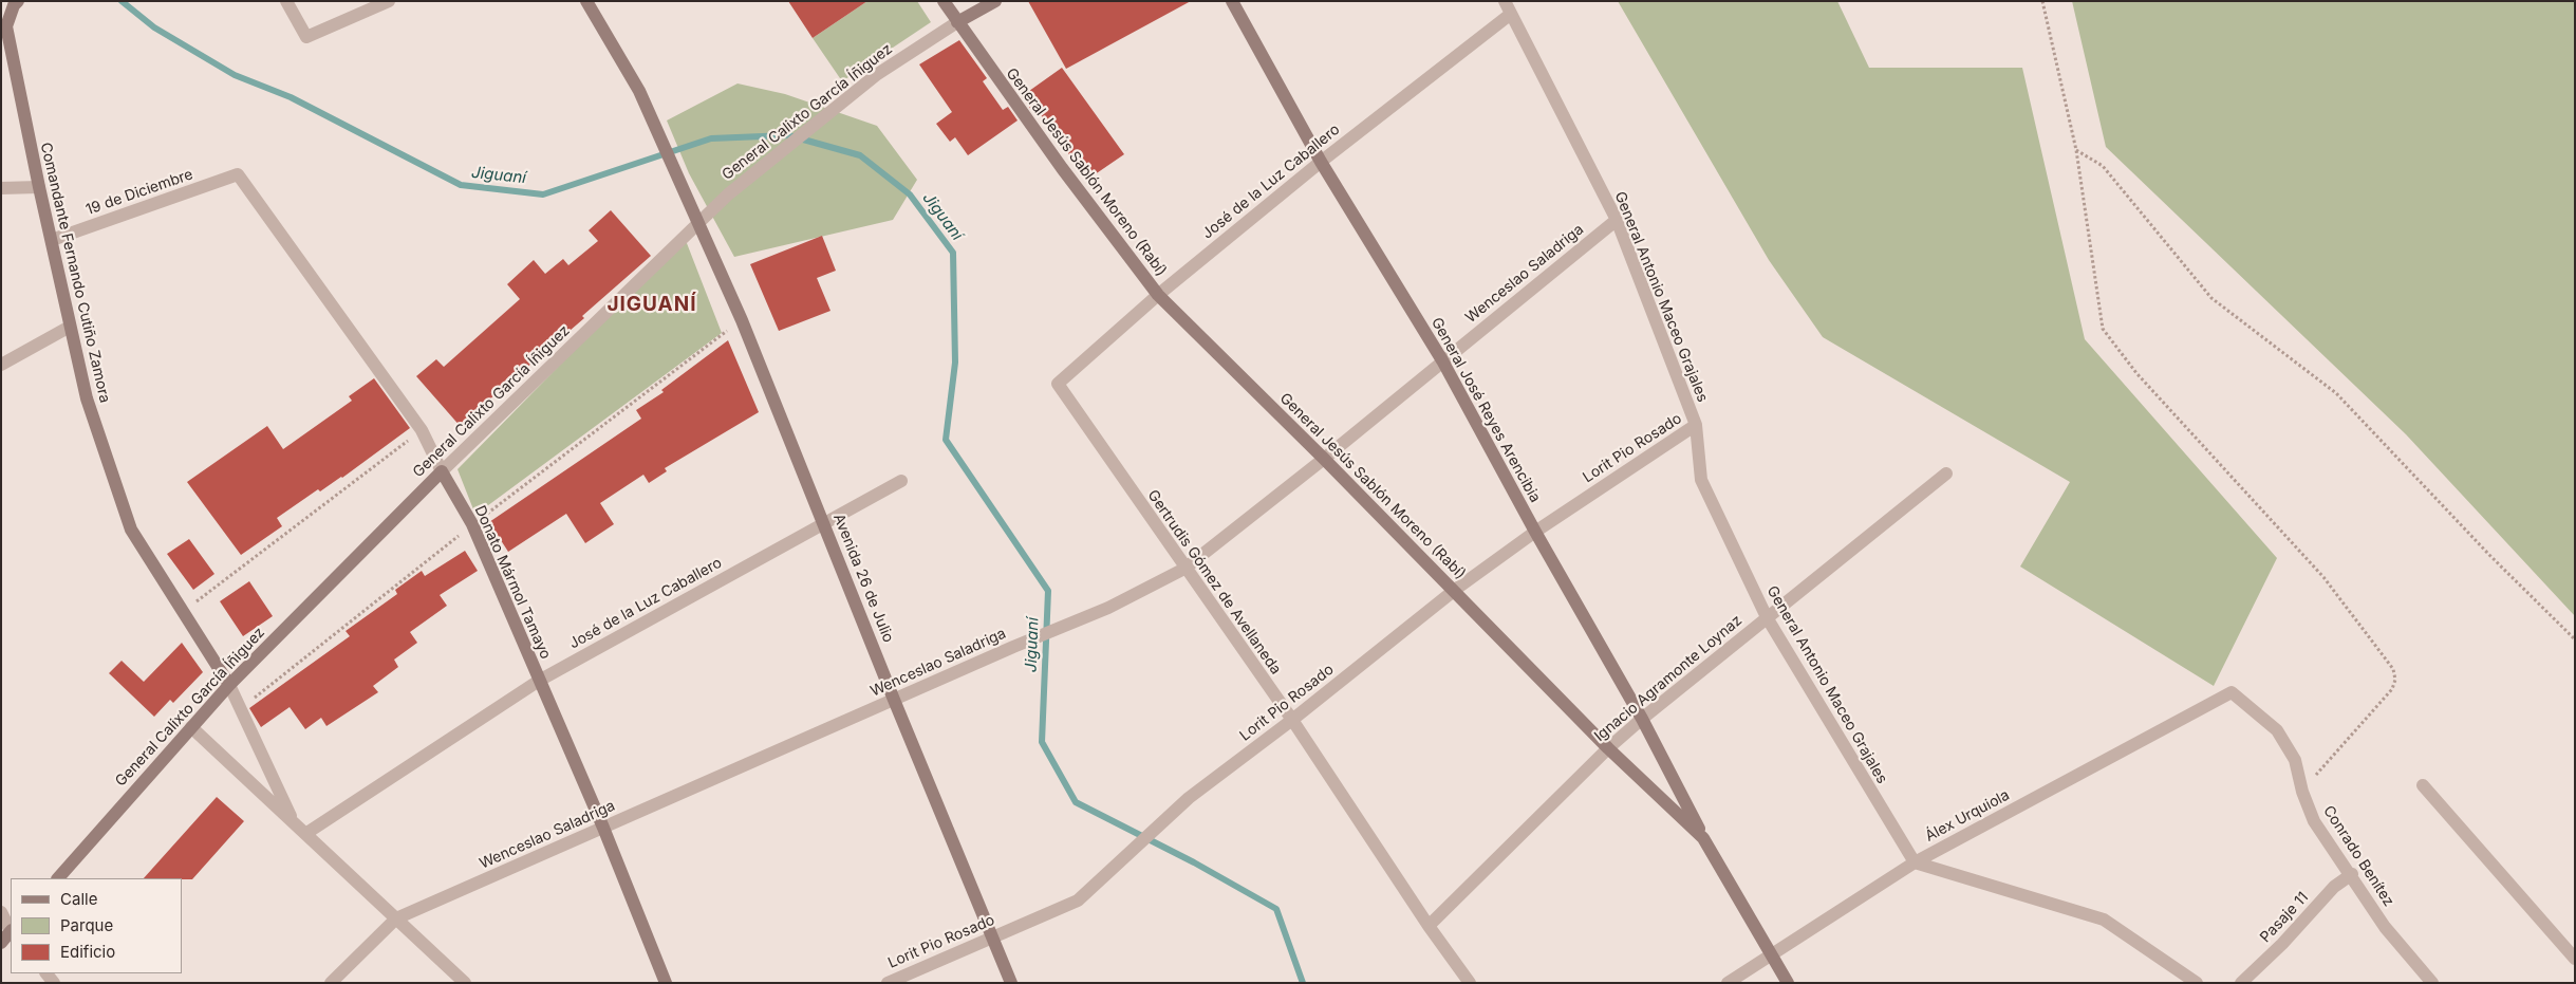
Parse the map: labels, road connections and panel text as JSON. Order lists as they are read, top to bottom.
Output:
{
  "streets": {
    "street": [
      "General Calixto García Íñiguez",
      "General Jesús Sablón Moreno (Rabí)",
      "José de la Luz Caballero",
      "19 de Diciembre",
      "Comandante Fernando Cutiño Zamora",
      "Wenceslao Saladriga",
      "General Antonio Maceo Grajales",
      "General José Reyes Arencibia",
      "Lorit Pio Rosado",
      "Avenida 26 de Julio",
      "Donato Mármol Tamayo",
      "Gertrudis Gómez de Avellaneda",
      "Ignacio Agramonte Loynaz",
      "Álex Urquiola",
      "Conrado Benítez",
      "Pasaje 11"
    ]
  },
  "crossings": [
    ["General Calixto García Íñiguez", "General Jesús Sablón Moreno (Rabí)"],
    ["General Calixto García Íñiguez", "Comandante Fernando Cutiño Zamora"],
    ["General Calixto García Íñiguez", "Avenida 26 de Julio"],
    ["General Calixto García Íñiguez", "Donato Mármol Tamayo"],
    ["General Jesús Sablón Moreno (Rabí)", "José de la Luz Caballero"],
    ["General Jesús Sablón Moreno (Rabí)", "Wenceslao Saladriga"],
    ["General Jesús Sablón Moreno (Rabí)", "General José Reyes Arencibia"],
    ["General Jesús Sablón Moreno (Rabí)", "Lorit Pio Rosado"],
    ["General Jesús Sablón Moreno (Rabí)", "Ignacio Agramonte Loynaz"],
    ["General Jesús Sablón Moreno (Rabí)", "Álex Urquiola"],
    ["José de la Luz Caballero", "Comandante Fernando Cutiño Zamora"],
    ["José de la Luz Caballero", "General Antonio Maceo Grajales"],
    ["José de la Luz Caballero", "General José Reyes Arencibia"],
    ["José de la Luz Caballero", "Avenida 26 de Julio"],
    ["José de la Luz Caballero", "Donato Mármol Tamayo"],
    ["José de la Luz Caballero", "Gertrudis Gómez de Avellaneda"],
    ["19 de Diciembre", "Comandante Fernando Cutiño Zamora"],
    ["19 de Diciembre", "Donato Mármol Tamayo"],
    ["Comandante Fernando Cutiño Zamora", "Wenceslao Saladriga"],
    ["Wenceslao Saladriga", "General Antonio Maceo Grajales"],
    ["Wenceslao Saladriga", "General José Reyes Arencibia"],
    ["Wenceslao Saladriga", "Avenida 26 de Julio"],
    ["Wenceslao Saladriga", "Donato Mármol Tamayo"],
    ["Wenceslao Saladriga", "Gertrudis Gómez de Avellaneda"],
    ["General Antonio Maceo Grajales", "Lorit Pio Rosado"],
    ["General Antonio Maceo Grajales", "Ignacio Agramonte Loynaz"],
    ["General Antonio Maceo Grajales", "Álex Urquiola"],
    ["General José Reyes Arencibia", "Lorit Pio Rosado"],
    ["General José Reyes Arencibia", "Ignacio Agramonte Loynaz"],
    ["Lorit Pio Rosado", "Avenida 26 de Julio"],
    ["Lorit Pio Rosado", "Gertrudis Gómez de Avellaneda"],
    ["Gertrudis Gómez de Avellaneda", "Ignacio Agramonte Loynaz"],
    ["Álex Urquiola", "Conrado Benítez"],
    ["Conrado Benítez", "Pasaje 11"]
  ],
  "districts": ["JIGUANÍ"],
  "water": ["Jiguaní"],
  "legend": ["Calle", "Parque", "Edificio"]
}
